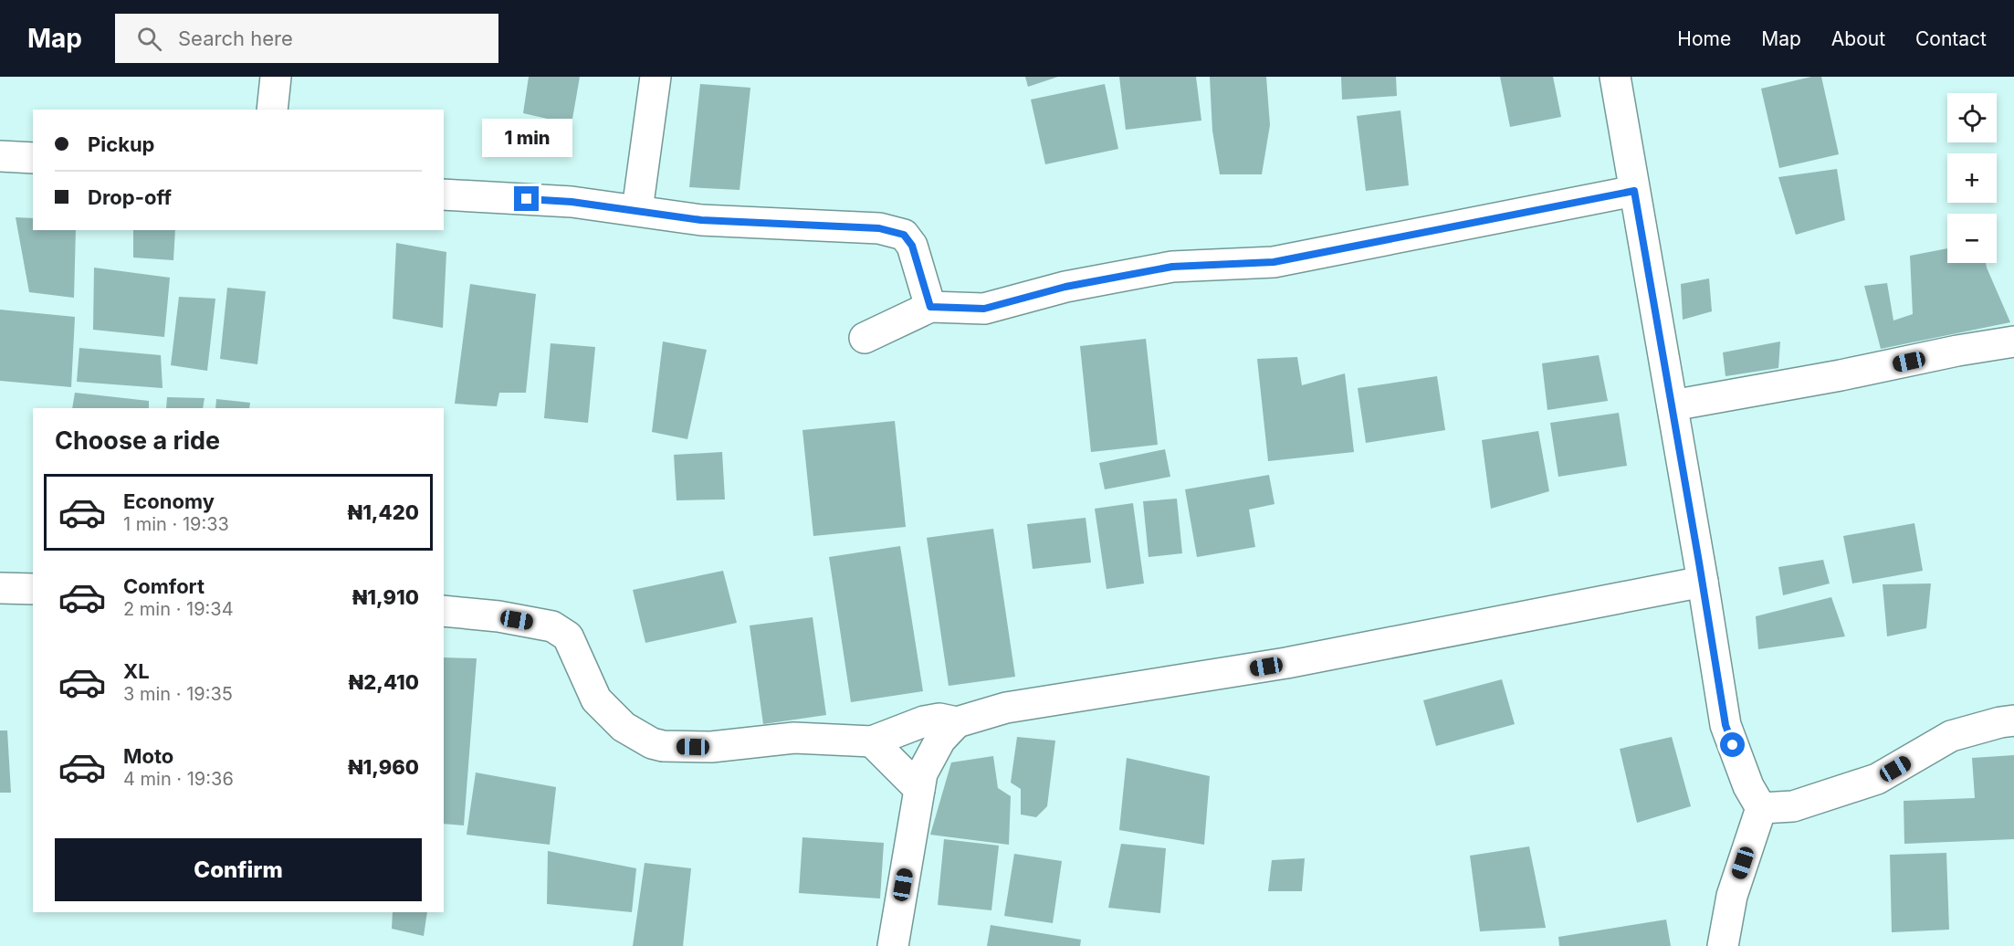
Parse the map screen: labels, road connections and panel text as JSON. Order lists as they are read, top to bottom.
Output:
{
  "page": {
    "header": "Map",
    "search": "Search here",
    "nav": [
      "Home",
      "Map",
      "About",
      "Contact"
    ],
    "map_buttons": ["+", "−"],
    "banner": ["Pickup", "Drop-off"],
    "bubble": "1 min",
    "heading": "Choose a ride",
    "list": [
      {
        "name": "Economy",
        "note": "1 min · 19:33",
        "value": "₦1,420"
      },
      {
        "name": "Comfort",
        "note": "2 min · 19:34",
        "value": "₦1,910"
      },
      {
        "name": "XL",
        "note": "3 min · 19:35",
        "value": "₦2,410"
      },
      {
        "name": "Moto",
        "note": "4 min · 19:36",
        "value": "₦1,960"
      }
    ],
    "buttons": "Confirm"
  }
}
